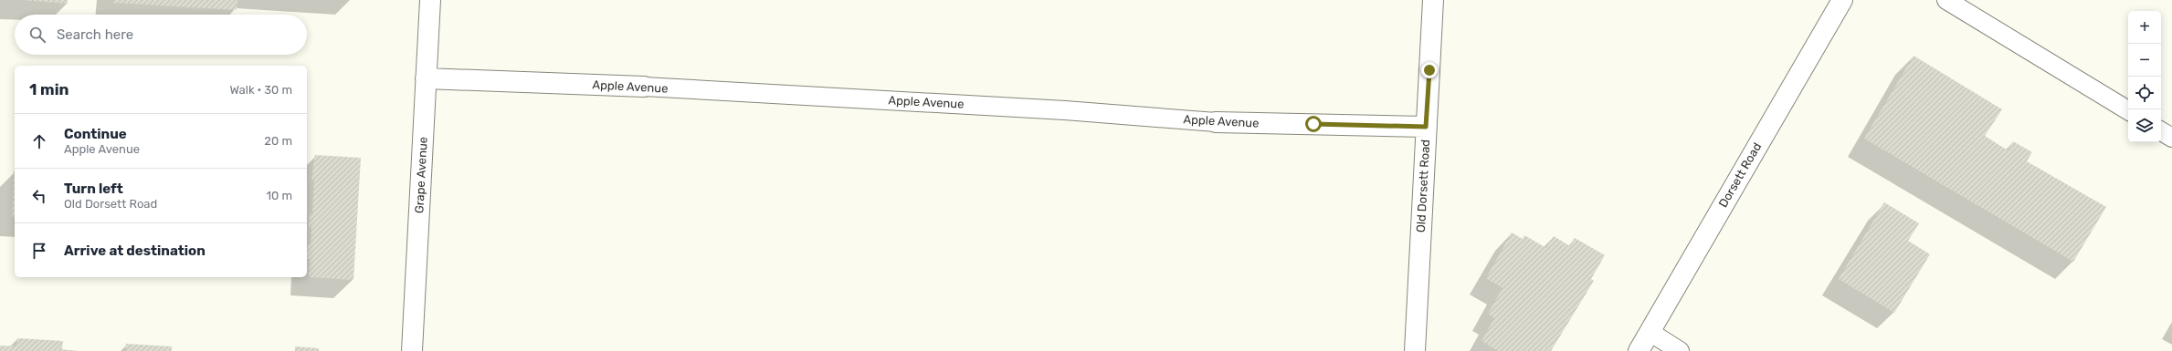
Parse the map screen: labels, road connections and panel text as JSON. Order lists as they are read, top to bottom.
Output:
{
  "streets": {
    "street": [
      "Apple Avenue",
      "Grape Avenue",
      "Dorsett Road",
      "Old Dorsett Road"
    ]
  },
  "crossings": [
    ["Apple Avenue", "Grape Avenue"],
    ["Apple Avenue", "Old Dorsett Road"]
  ],
  "page": {
    "map_buttons": ["+", "−"],
    "search": "Search here",
    "heading": ["1 min", "Walk · 30 m"],
    "list": [
      ["Continue", "Apple Avenue", "20 m"],
      ["Turn left", "Old Dorsett Road", "10 m"],
      "Arrive at destination"
    ]
  }
}
